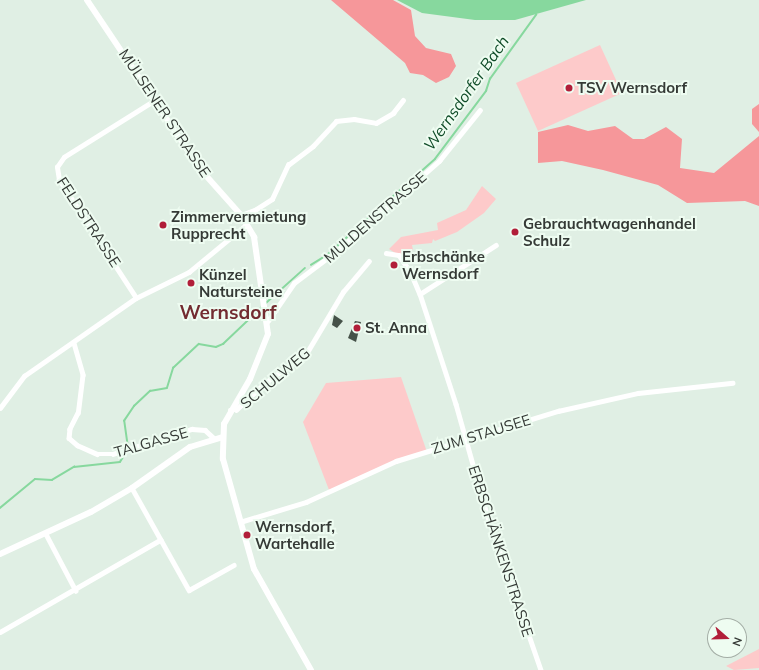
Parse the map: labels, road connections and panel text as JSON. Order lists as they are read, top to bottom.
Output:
{
  "streets": {
    "street": [
      "MÜLSENER STRASSE",
      "MULDENSTRASSE",
      "FELDSTRASSE",
      "SCHULWEG",
      "ZUM STAUSEE",
      "TALGASSE",
      "ERBSCHÄNKENSTRASSE"
    ]
  },
  "crossings": [
    ["MÜLSENER STRASSE", "MULDENSTRASSE"],
    ["MÜLSENER STRASSE", "FELDSTRASSE"],
    ["MÜLSENER STRASSE", "SCHULWEG"],
    ["MÜLSENER STRASSE", "ZUM STAUSEE"],
    ["ZUM STAUSEE", "ERBSCHÄNKENSTRASSE"]
  ],
  "districts": ["Wernsdorf"],
  "water": ["Wernsdorfer Bach"],
  "places": [
    "TSV Wernsdorf",
    "Zimmervermietung Rupprecht",
    "Gebrauchtwagenhandel Schulz",
    "Erbschänke Wernsdorf",
    "Künzel Natursteine",
    "St. Anna",
    "Wernsdorf, Wartehalle"
  ],
  "north": "right"
}
